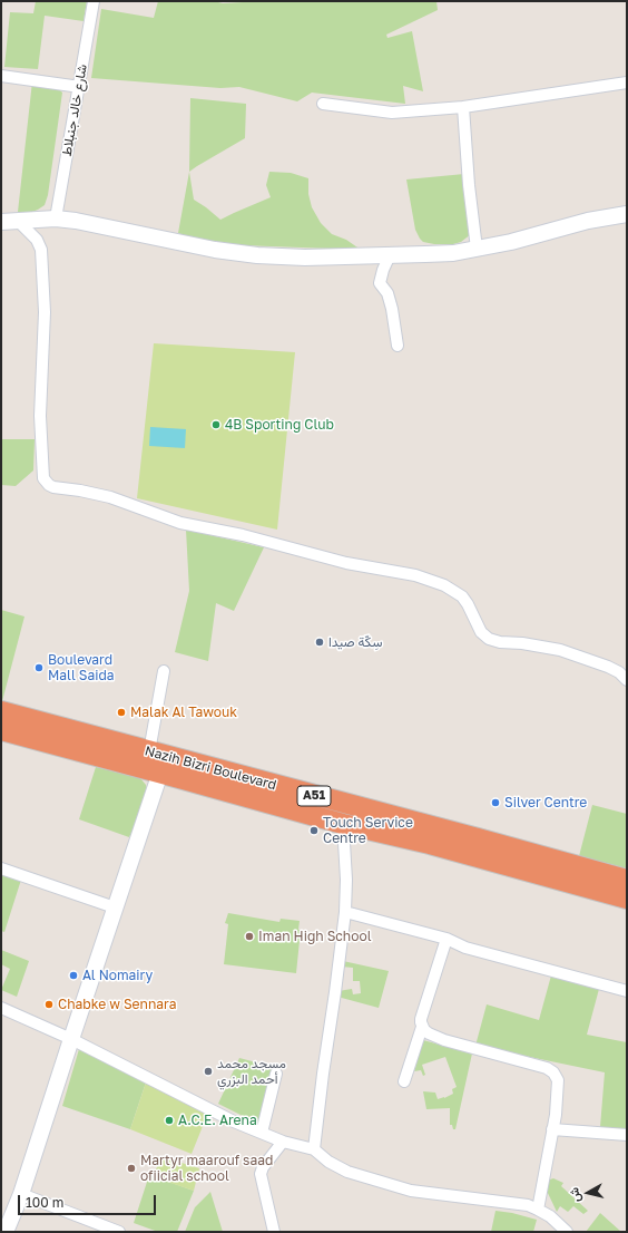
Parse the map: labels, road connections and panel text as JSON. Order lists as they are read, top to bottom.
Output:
{
  "streets": {
    "highway": ["Nazih Bizri Boulevard", "A51"],
    "street": ["شارع خالد جنبلاط"]
  },
  "places": [
    "4B Sporting Club",
    "سِكّة صيدا",
    "Boulevard Mall Saida",
    "Malak Al Tawouk",
    "Silver Centre",
    "Touch Service Centre",
    "Iman High School",
    "Al Nomairy",
    "Chabke w Sennara",
    "مسجد محمد أحمد البزري",
    "A.C.E. Arena",
    "Martyr maarouf saad ofiicial school"
  ],
  "scale_bar": "100 m",
  "north": "left"
}
